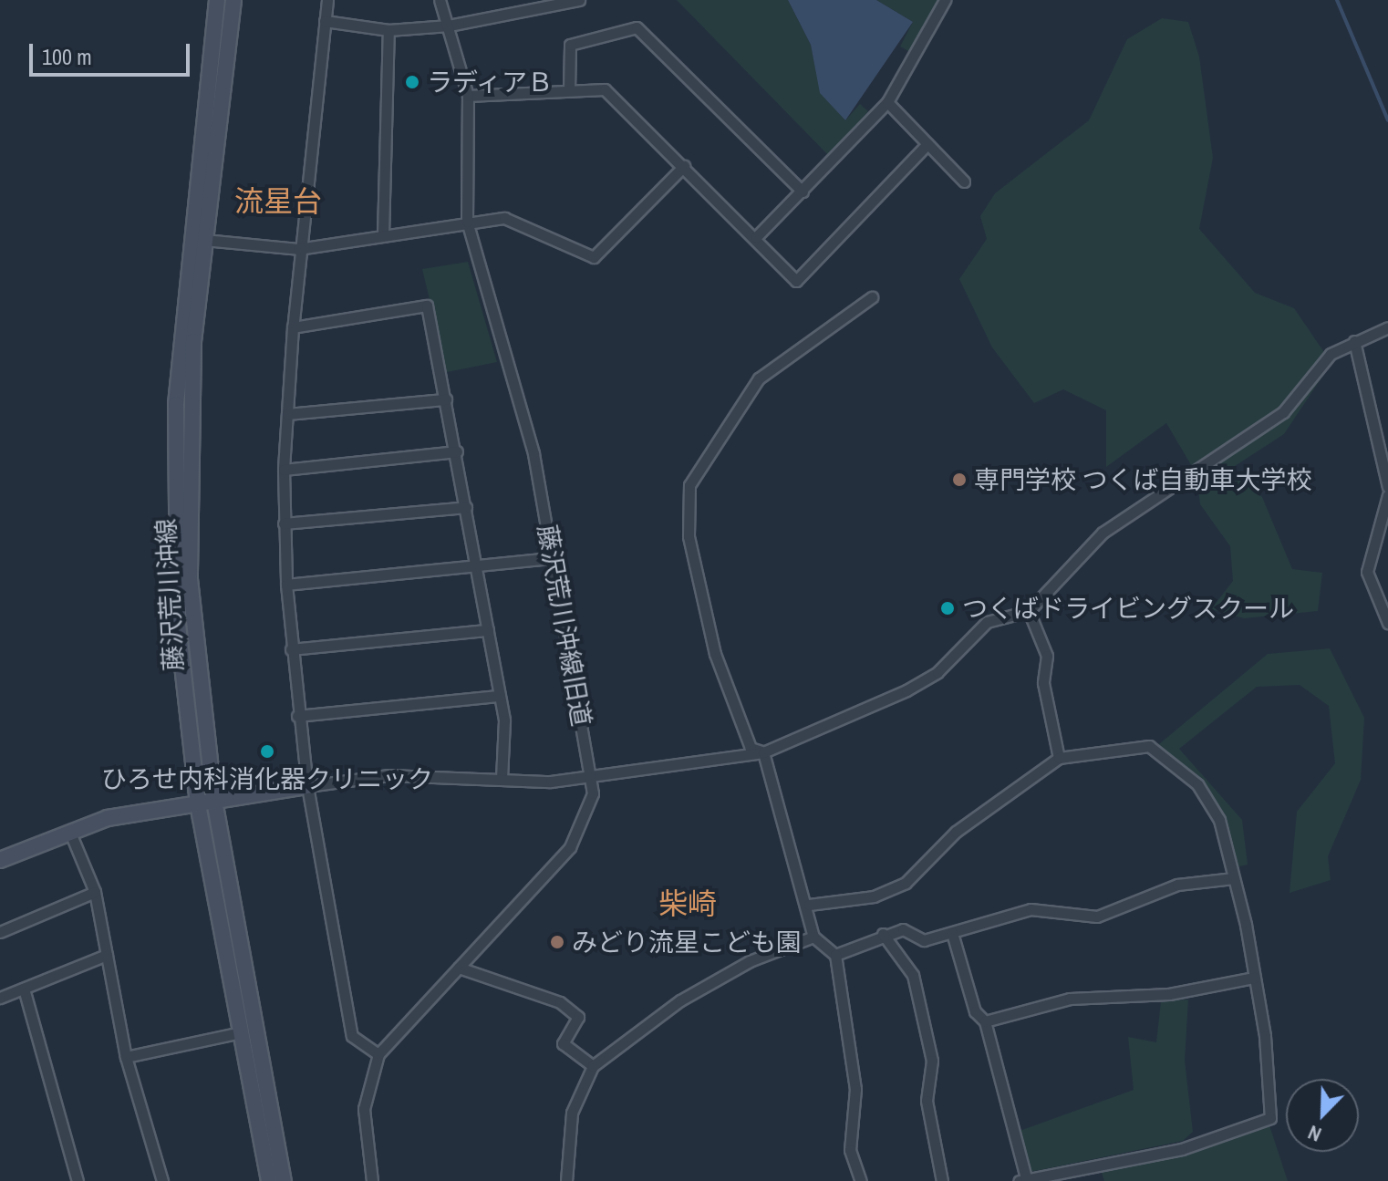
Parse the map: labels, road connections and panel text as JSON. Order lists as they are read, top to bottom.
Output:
{
  "streets": {
    "main road": ["藤沢荒川沖線"],
    "street": ["藤沢荒川沖線旧道"]
  },
  "districts": ["流星台", "柴崎"],
  "places": [
    "ラディアＢ",
    "専門学校 つくば自動車大学校",
    "つくばドライビングスクール",
    "ひろせ内科消化器クリニック",
    "みどり流星こども園"
  ],
  "scale_bar": "100 m",
  "north": "bottom left"
}
